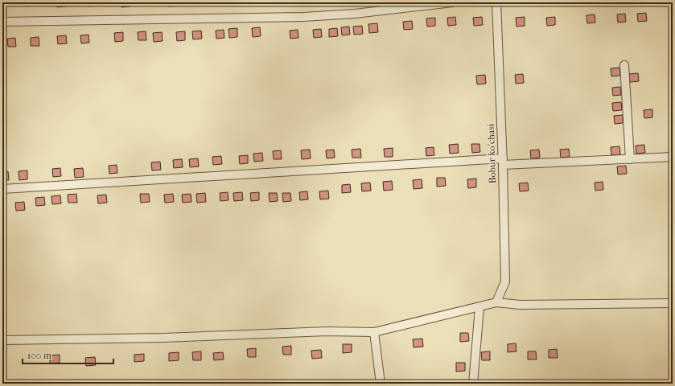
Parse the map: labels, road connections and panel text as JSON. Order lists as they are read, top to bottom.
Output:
{
  "streets": {
    "street": ["Bobur ko'chasi"]
  },
  "scale_bar": "100 m"
}
